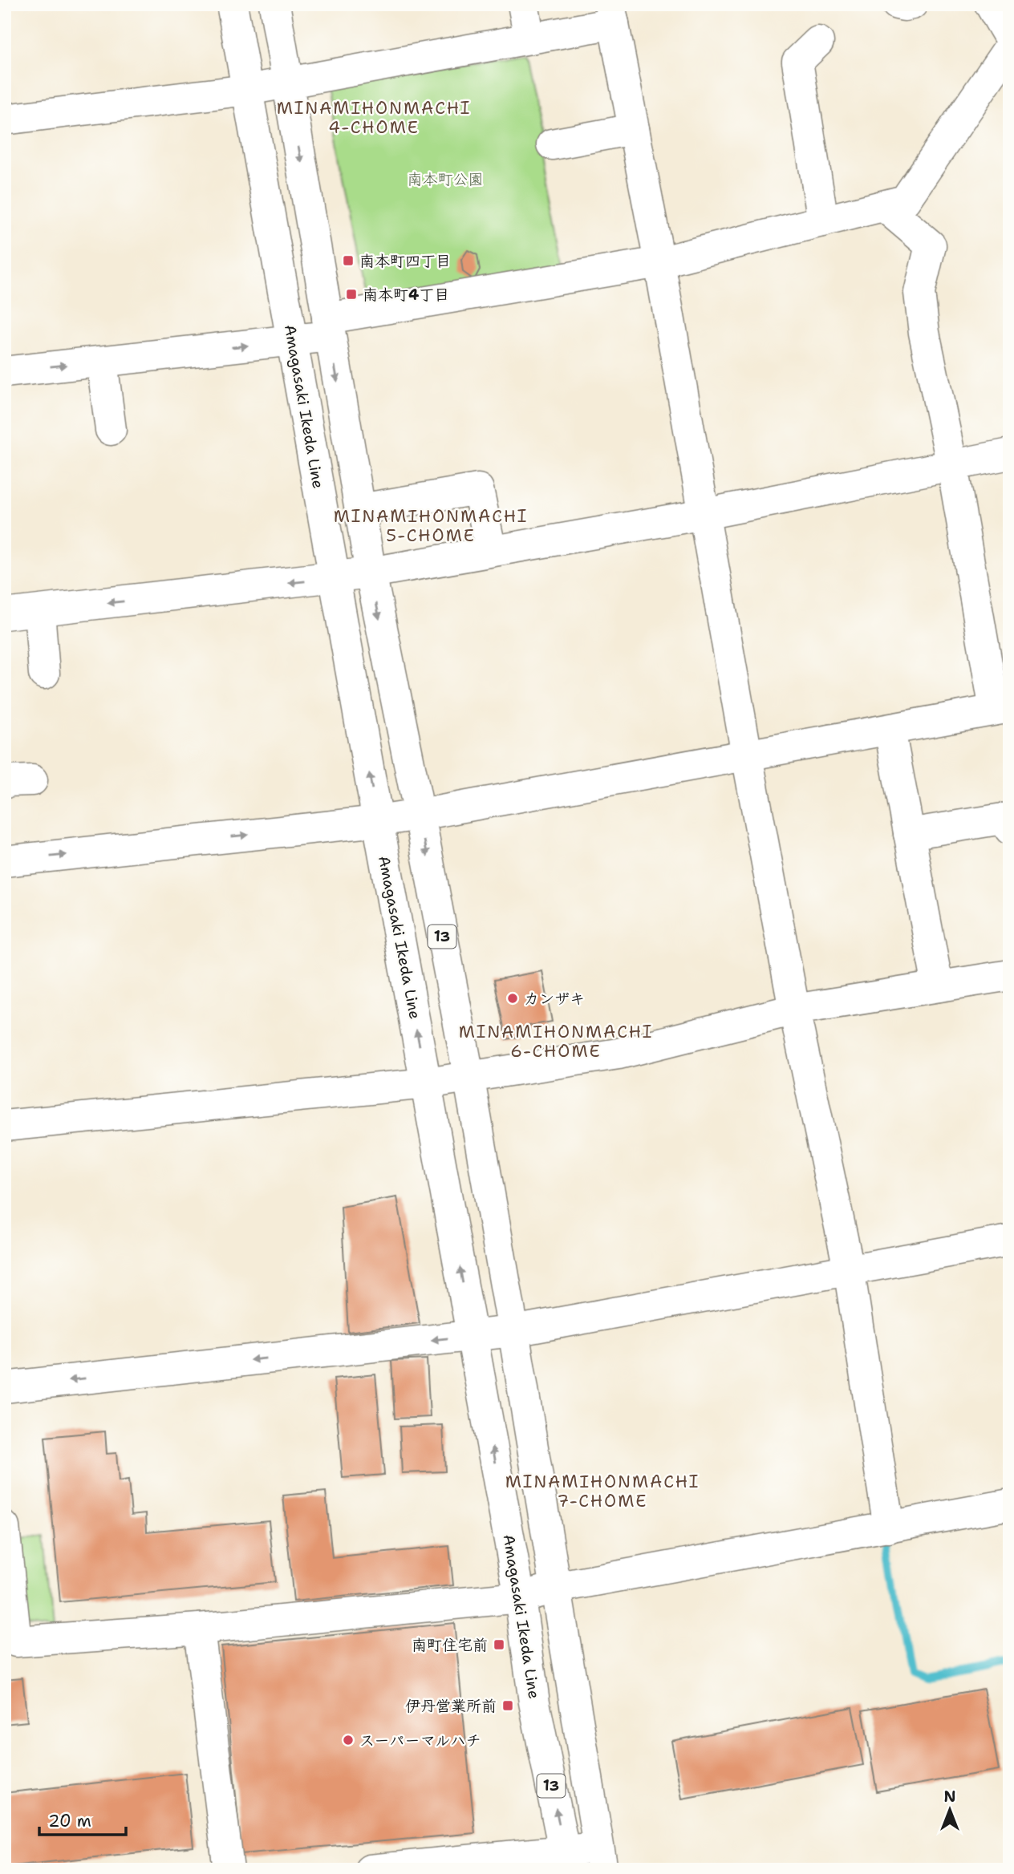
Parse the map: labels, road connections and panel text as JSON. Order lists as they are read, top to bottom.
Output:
{
  "streets": {
    "street": ["Amagasaki Ikeda Line", "13"]
  },
  "districts": [
    "MINAMIHONMACHI 4-CHOME",
    "MINAMIHONMACHI 5-CHOME",
    "MINAMIHONMACHI 6-CHOME",
    "MINAMIHONMACHI 7-CHOME"
  ],
  "parks": ["南本町公園"],
  "places": {
    "transit": [
      "南本町四丁目",
      "南本町4丁目",
      "南町住宅前",
      "伊丹営業所前"
    ],
    "other": ["カンザキ", "スーパーマルハチ"]
  },
  "scale_bar": "20 m",
  "north": "top"
}
